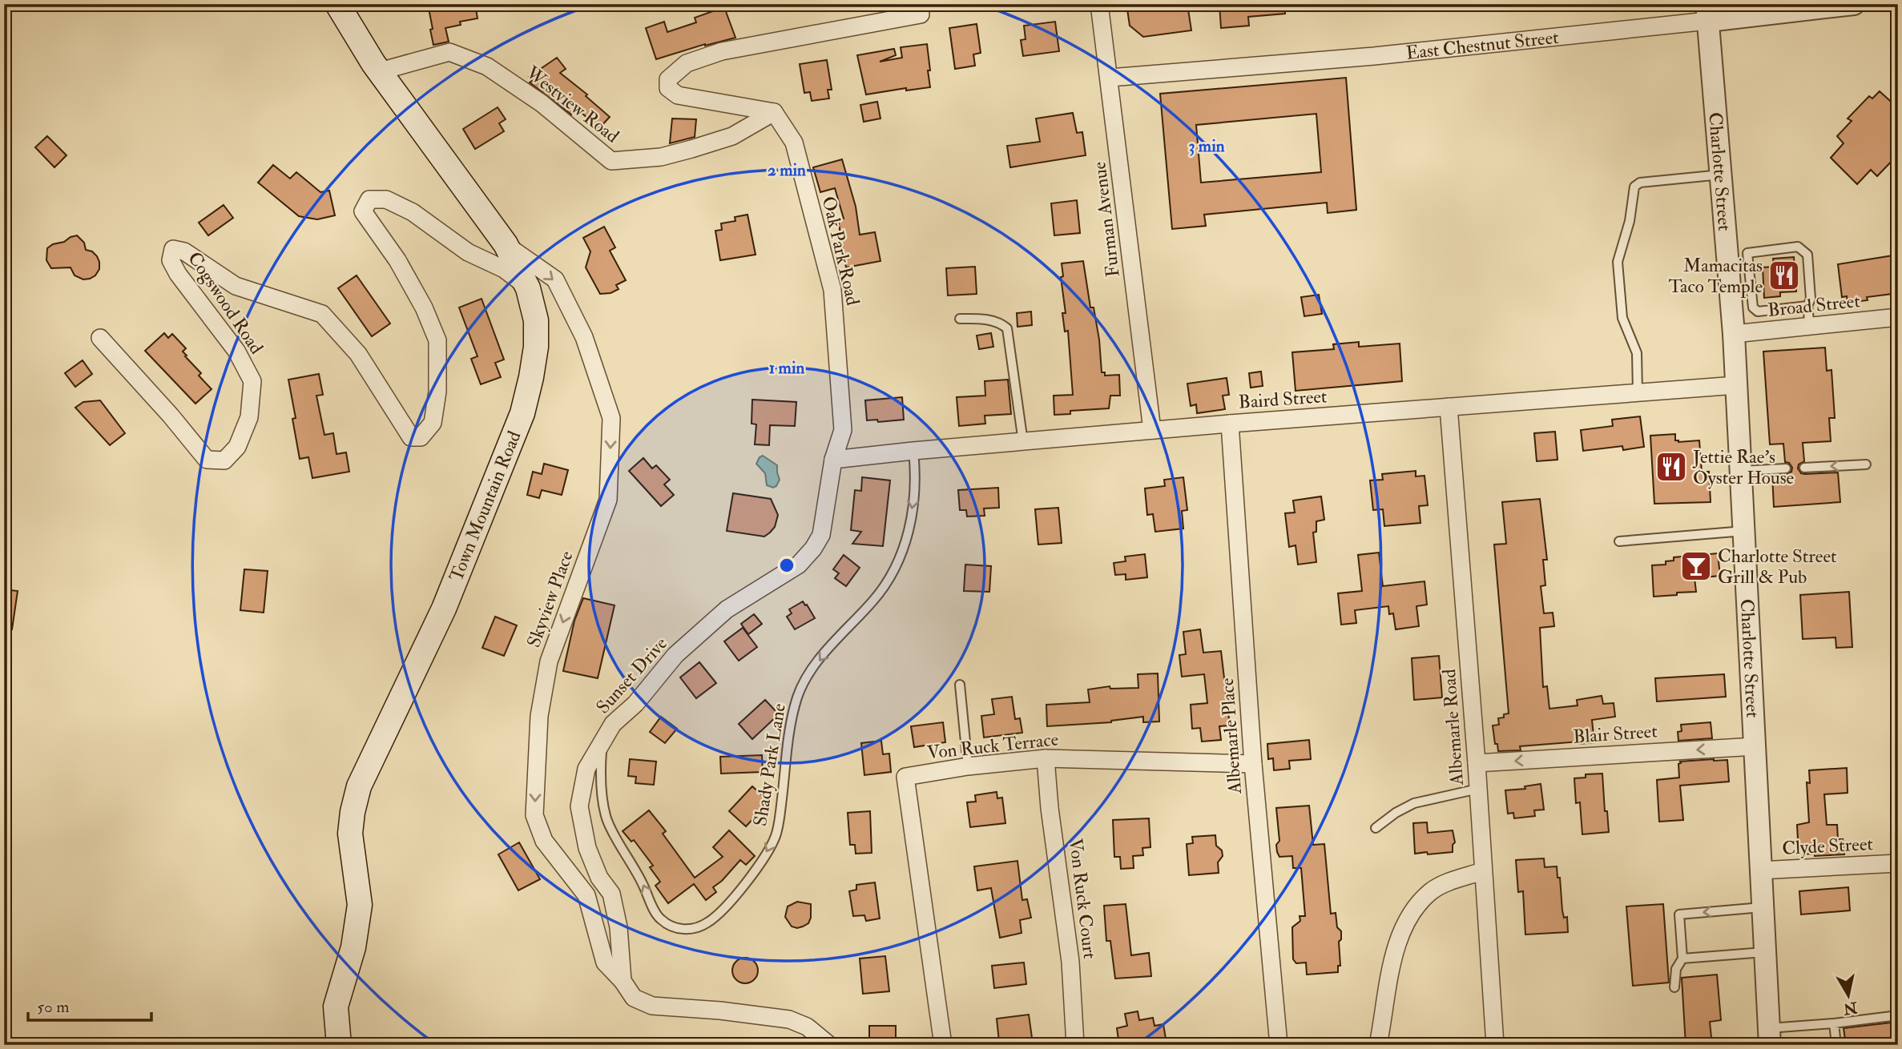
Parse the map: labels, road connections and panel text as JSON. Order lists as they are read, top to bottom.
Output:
{
  "streets": {
    "main road": ["Town Mountain Road"],
    "street": [
      "East Chestnut Street",
      "Westview Road",
      "Charlotte Street",
      "Furman Avenue",
      "Oak Park Road",
      "Cogswood Road",
      "Broad Street",
      "Baird Street",
      "Skyview Place",
      "Sunset Drive",
      "Albemarle Road",
      "Blair Street",
      "Albemarle Place",
      "Von Ruck Terrace",
      "Clyde Street",
      "Von Ruck Court"
    ],
    "lane": ["Shady Park Lane"]
  },
  "crossings": [
    ["East Chestnut Street", "Charlotte Street"],
    ["East Chestnut Street", "Furman Avenue"],
    ["Westview Road", "Oak Park Road"],
    ["Westview Road", "Town Mountain Road"],
    ["Charlotte Street", "Broad Street"],
    ["Charlotte Street", "Baird Street"],
    ["Charlotte Street", "Blair Street"],
    ["Charlotte Street", "Clyde Street"],
    ["Furman Avenue", "Baird Street"],
    ["Oak Park Road", "Baird Street"],
    ["Oak Park Road", "Sunset Drive"],
    ["Cogswood Road", "Town Mountain Road"],
    ["Baird Street", "Sunset Drive"],
    ["Baird Street", "Albemarle Road"],
    ["Baird Street", "Albemarle Place"],
    ["Baird Street", "Shady Park Lane"],
    ["Town Mountain Road", "Skyview Place"],
    ["Skyview Place", "Sunset Drive"],
    ["Sunset Drive", "Shady Park Lane"],
    ["Albemarle Road", "Blair Street"],
    ["Albemarle Place", "Von Ruck Terrace"],
    ["Von Ruck Terrace", "Von Ruck Court"]
  ],
  "one_way": ["Skyview Place", "Blair Street"],
  "places": {
    "restaurant": ["Mamacitas Taco Temple", "Jettie Rae's Oyster House"],
    "bar": ["Charlotte Street Grill & Pub"]
  },
  "scale_bar": "50 m",
  "north": "bottom",
  "rings": ["3 min", "2 min", "1 min"]
}
